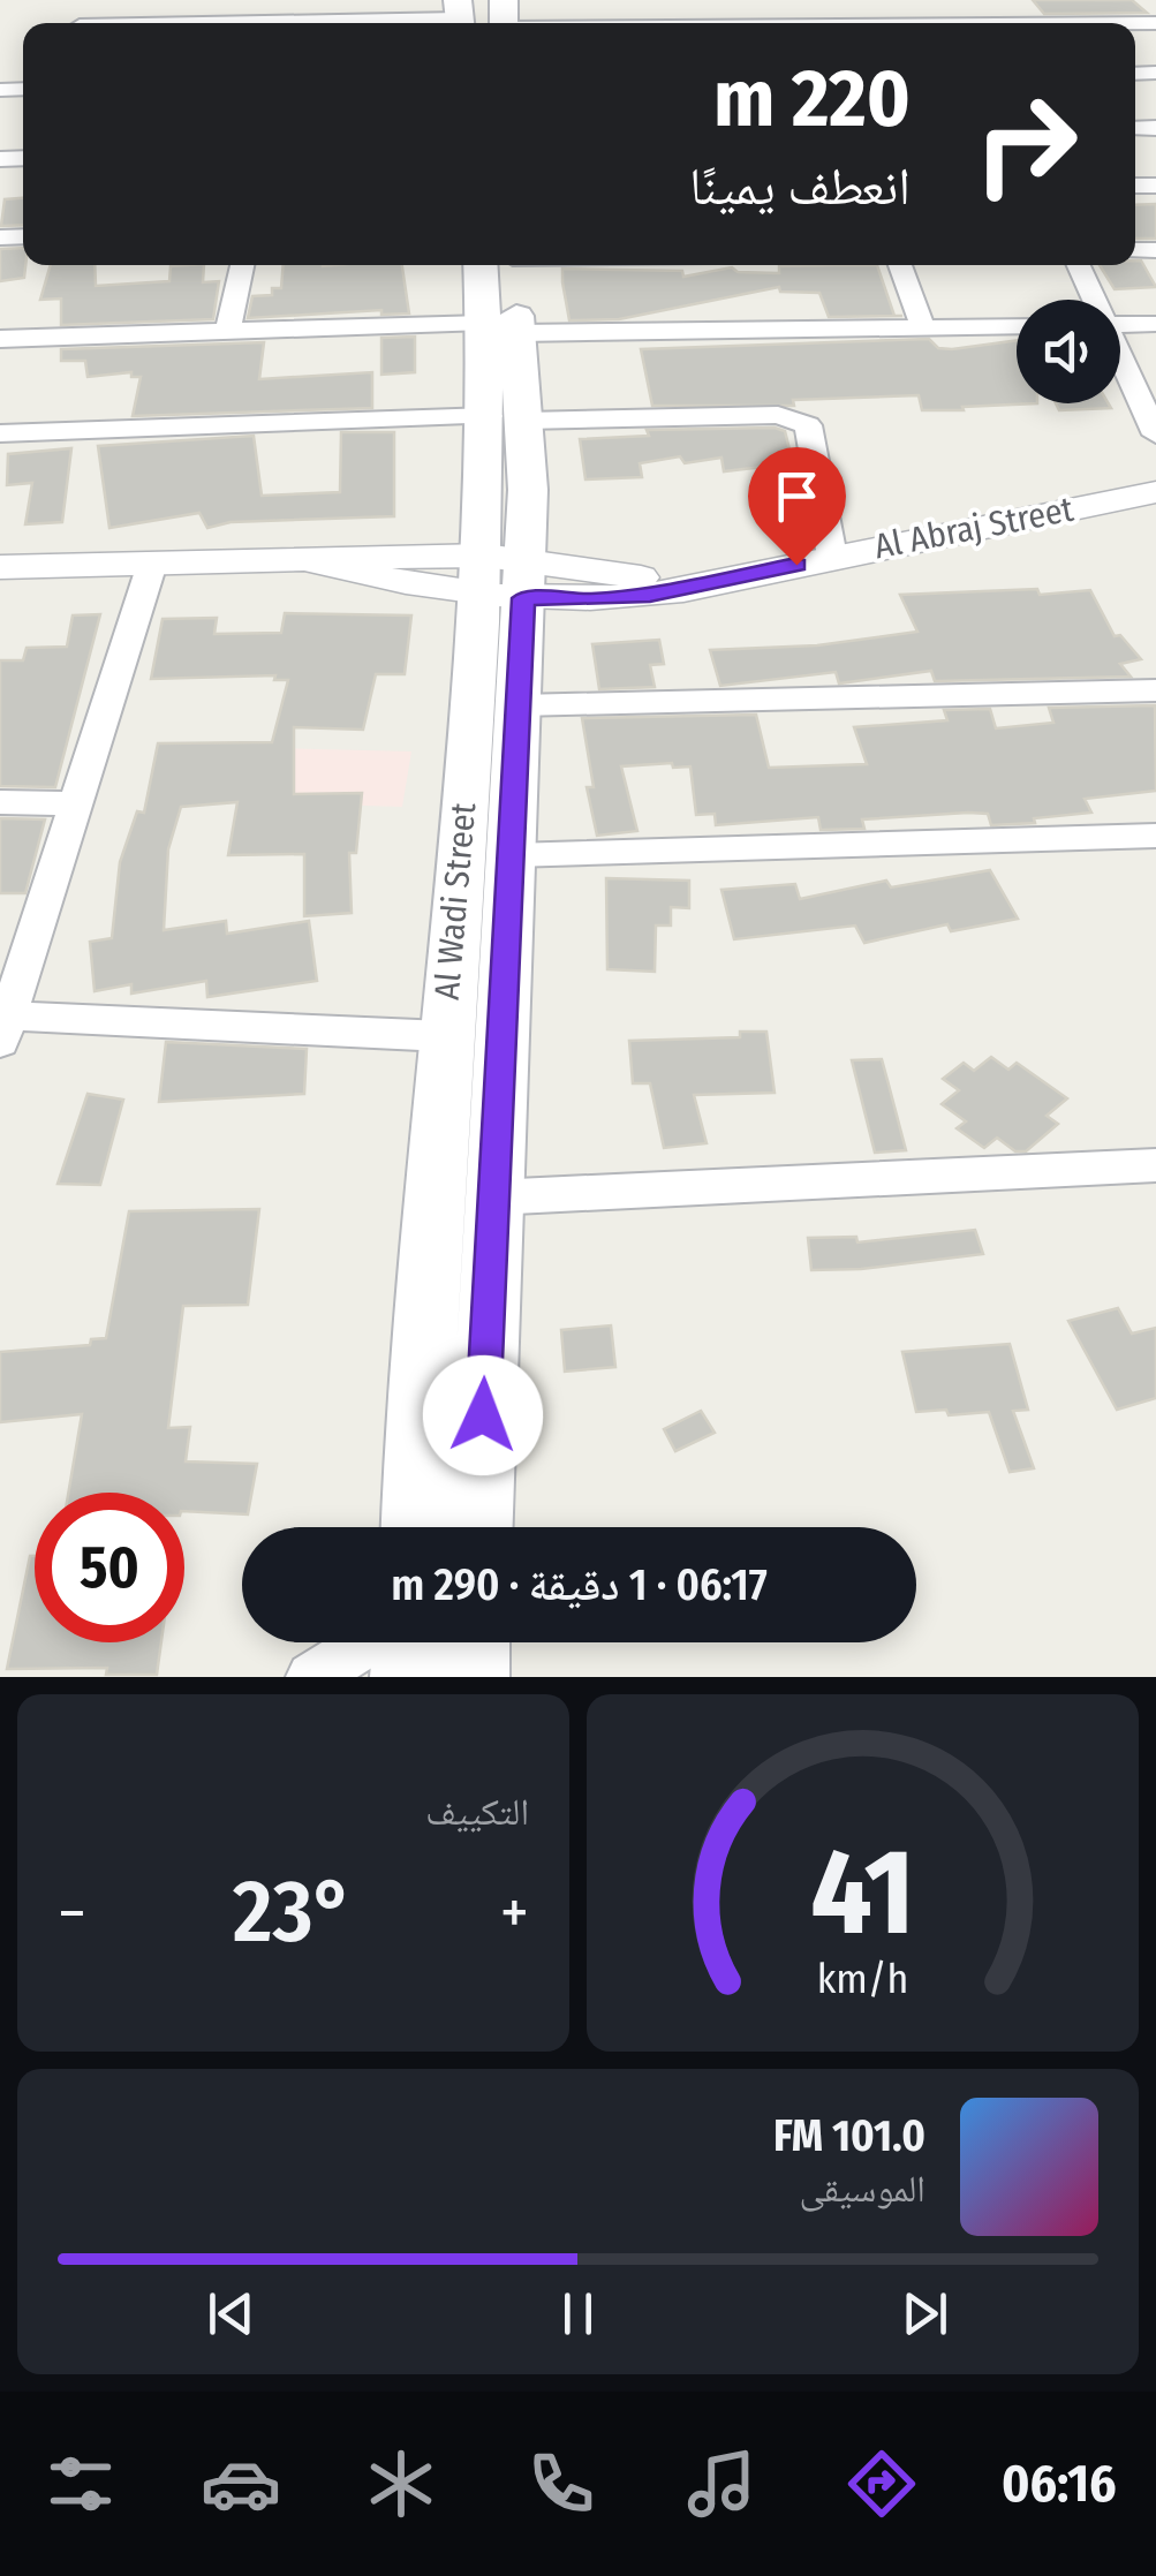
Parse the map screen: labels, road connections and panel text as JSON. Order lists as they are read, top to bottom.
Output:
{
  "streets": {
    "main road": ["Al Wadi Street"],
    "street": ["Al Abraj Street"]
  },
  "crossings": [
    ["Al Abraj Street", "Al Wadi Street"]
  ],
  "page": {
    "turn": ["220 m", "انعطف يمينًا"],
    "limit": "50",
    "trip": "06:17 · 1 دقيقة · 290 m",
    "tile": "التكييف",
    "heat": ["−", "23°", "+"],
    "song": ["101.0 FM", "الموسيقى"],
    "tabs": "06:16",
    "gauge": ["41", "km/h"]
  }
}
